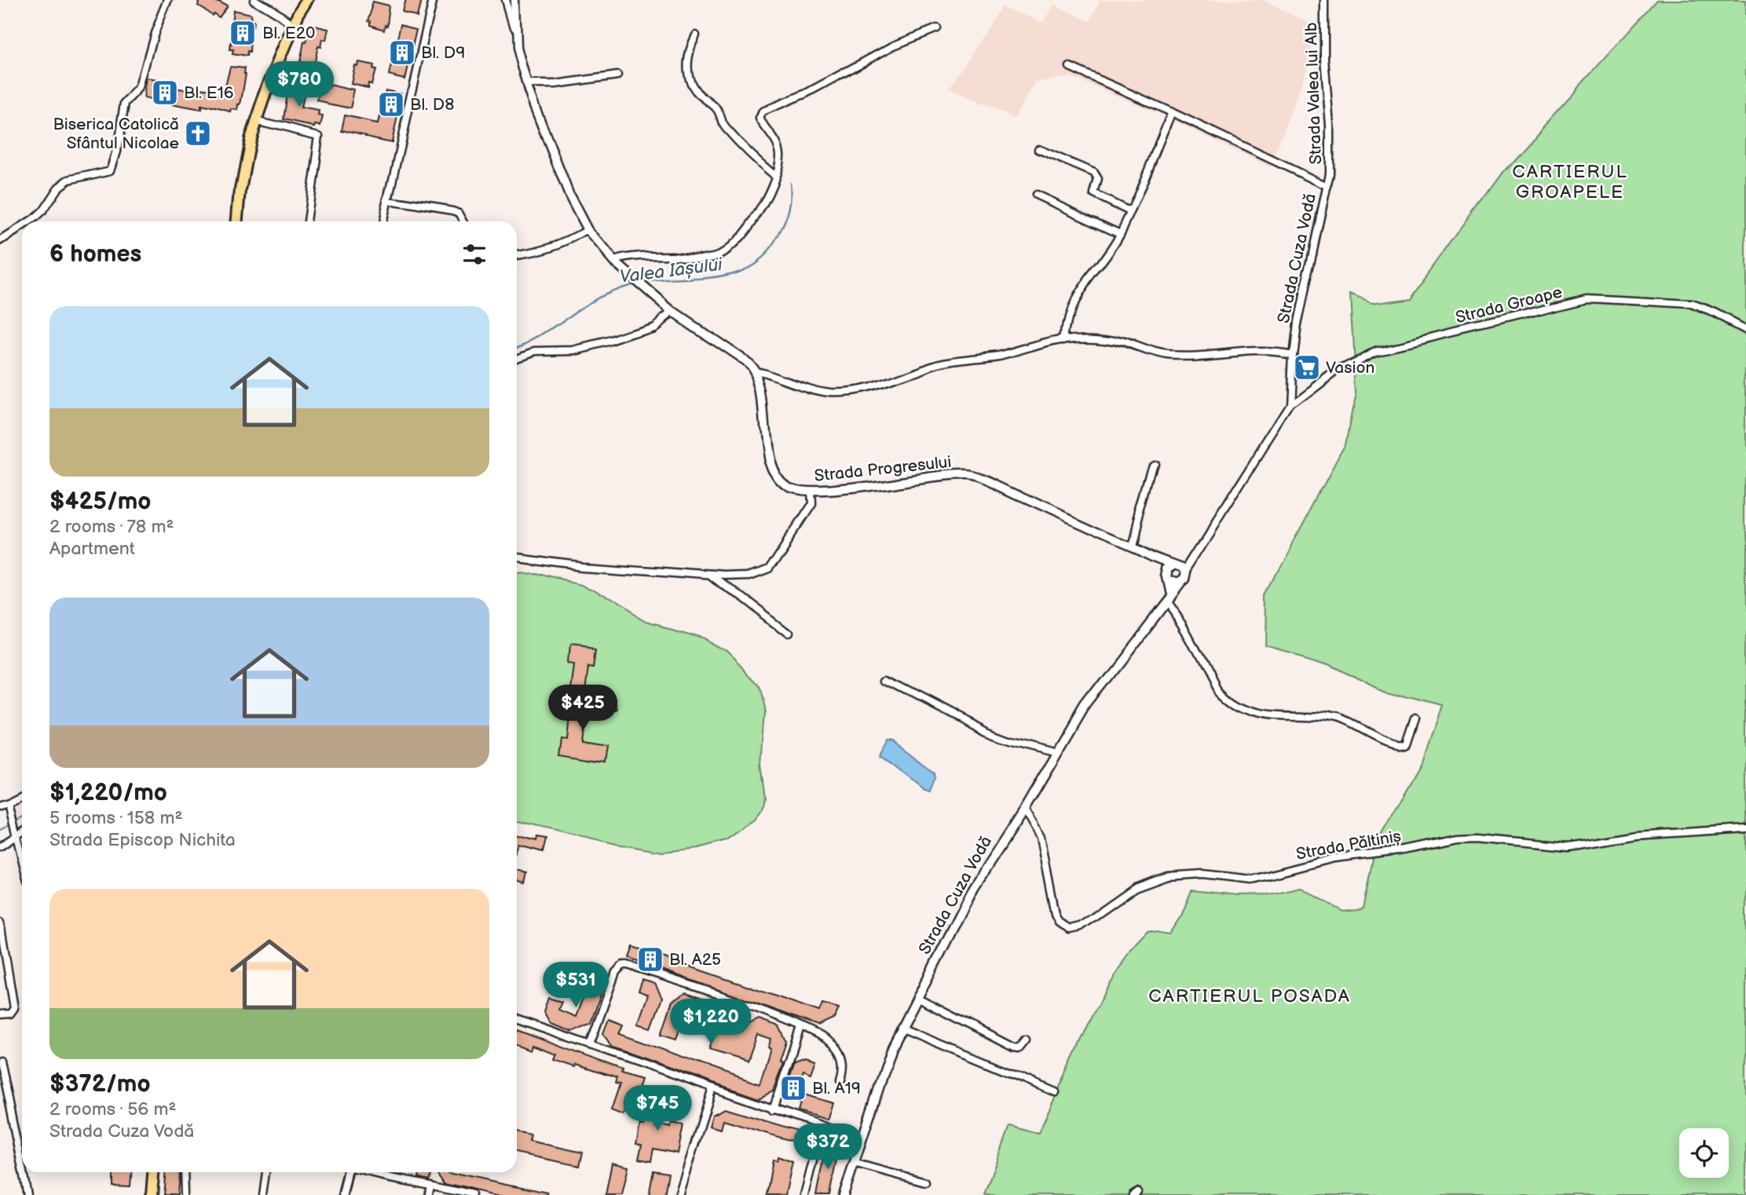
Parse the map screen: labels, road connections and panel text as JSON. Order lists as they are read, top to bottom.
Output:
{
  "streets": {
    "street": [
      "Strada Valea lui Alb",
      "Strada Cuza Vodă",
      "Strada Groape",
      "Strada Progresului",
      "Strada Păltiniș"
    ]
  },
  "crossings": [
    ["Strada Valea lui Alb", "Strada Cuza Vodă"],
    ["Strada Cuza Vodă", "Strada Groape"],
    ["Strada Cuza Vodă", "Strada Progresului"],
    ["Strada Cuza Vodă", "Strada Păltiniș"]
  ],
  "districts": ["CARTIERUL GROAPELE", "CARTIERUL POSADA"],
  "water": ["Valea Iașului"],
  "places": {
    "building": [
      "Bl. E20",
      "Bl. D9",
      "Bl. E16",
      "Bl. D8",
      "Bl. A25",
      "Bl. A19"
    ],
    "church": ["Biserica Catolică Sfântul Nicolae"],
    "supermarket": ["Vasion"]
  },
  "page": {
    "price": [
      "$780",
      "$425",
      "$531",
      "$1,220",
      "$745",
      "$372"
    ],
    "heading": "6 homes",
    "list": [
      {
        "name": "$425/mo",
        "note": "2 rooms · 78 m² · Apartment"
      },
      {
        "name": "$1,220/mo",
        "note": "5 rooms · 158 m² · Strada Episcop Nichita"
      },
      {
        "name": "$372/mo",
        "note": "2 rooms · 56 m² · Strada Cuza Vodă"
      }
    ]
  }
}
